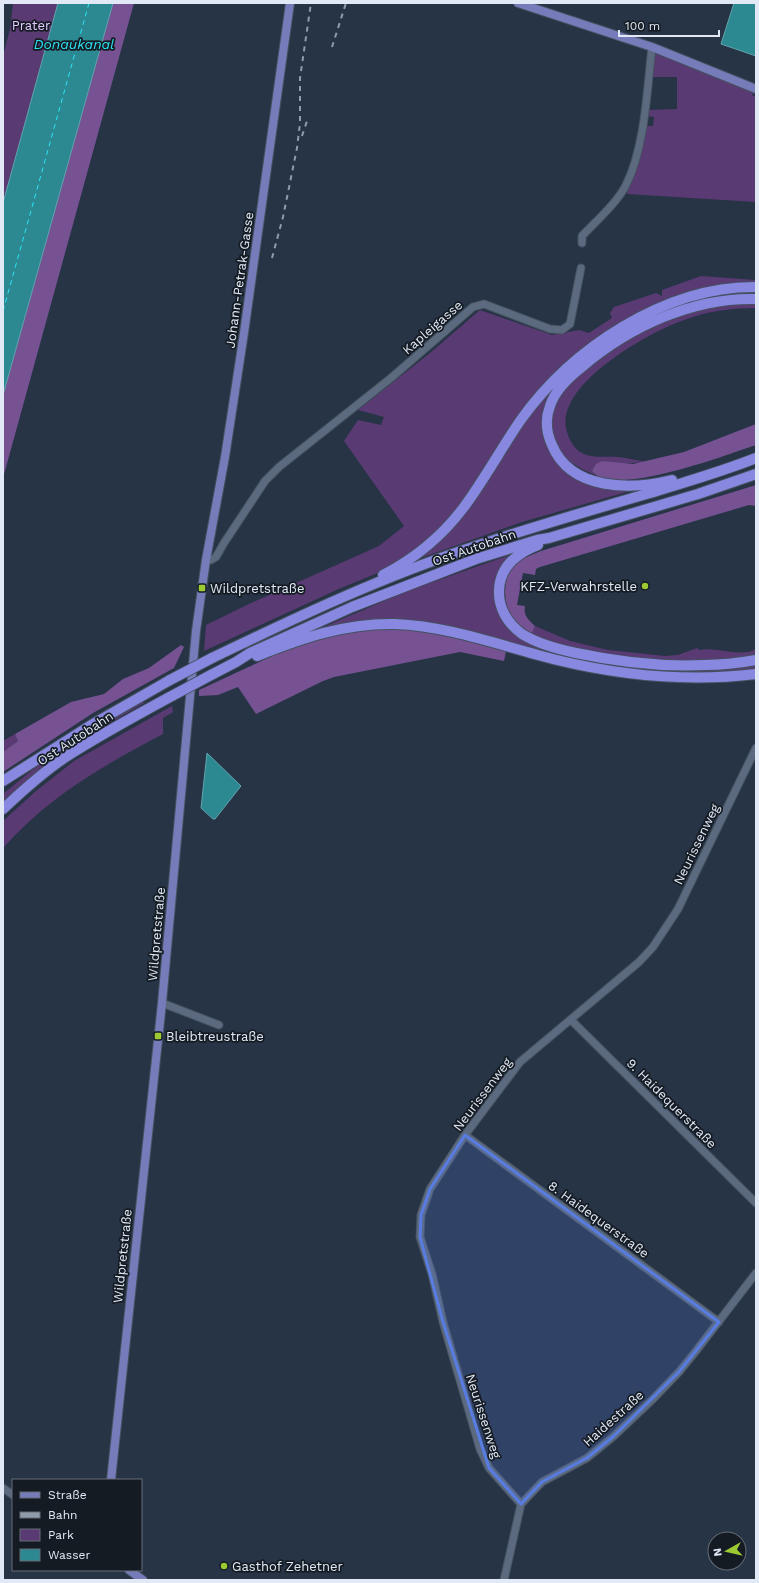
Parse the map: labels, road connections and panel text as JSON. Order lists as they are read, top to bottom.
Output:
{
  "streets": {
    "highway": ["Ost Autobahn"],
    "main road": ["Johann-Petrak-Gasse", "Wildpretstraße"],
    "street": [
      "Kapleigasse",
      "Neurissenweg",
      "9. Haidequerstraße",
      "8. Haidequerstraße",
      "Haidestraße"
    ]
  },
  "crossings": [
    ["Johann-Petrak-Gasse", "Kapleigasse"],
    ["Johann-Petrak-Gasse", "Wildpretstraße"],
    ["Kapleigasse", "Wildpretstraße"],
    ["Neurissenweg", "9. Haidequerstraße"],
    ["Neurissenweg", "8. Haidequerstraße"],
    ["Neurissenweg", "Haidestraße"],
    ["8. Haidequerstraße", "Haidestraße"]
  ],
  "water": ["Donaukanal"],
  "parks": ["Prater"],
  "places": {
    "other": ["KFZ-Verwahrstelle", "Gasthof Zehetner"],
    "transit": ["Wildpretstraße", "Bleibtreustraße"]
  },
  "legend": [
    "Straße",
    "Bahn",
    "Park",
    "Wasser"
  ],
  "scale_bar": "100 m",
  "north": "left"
}
